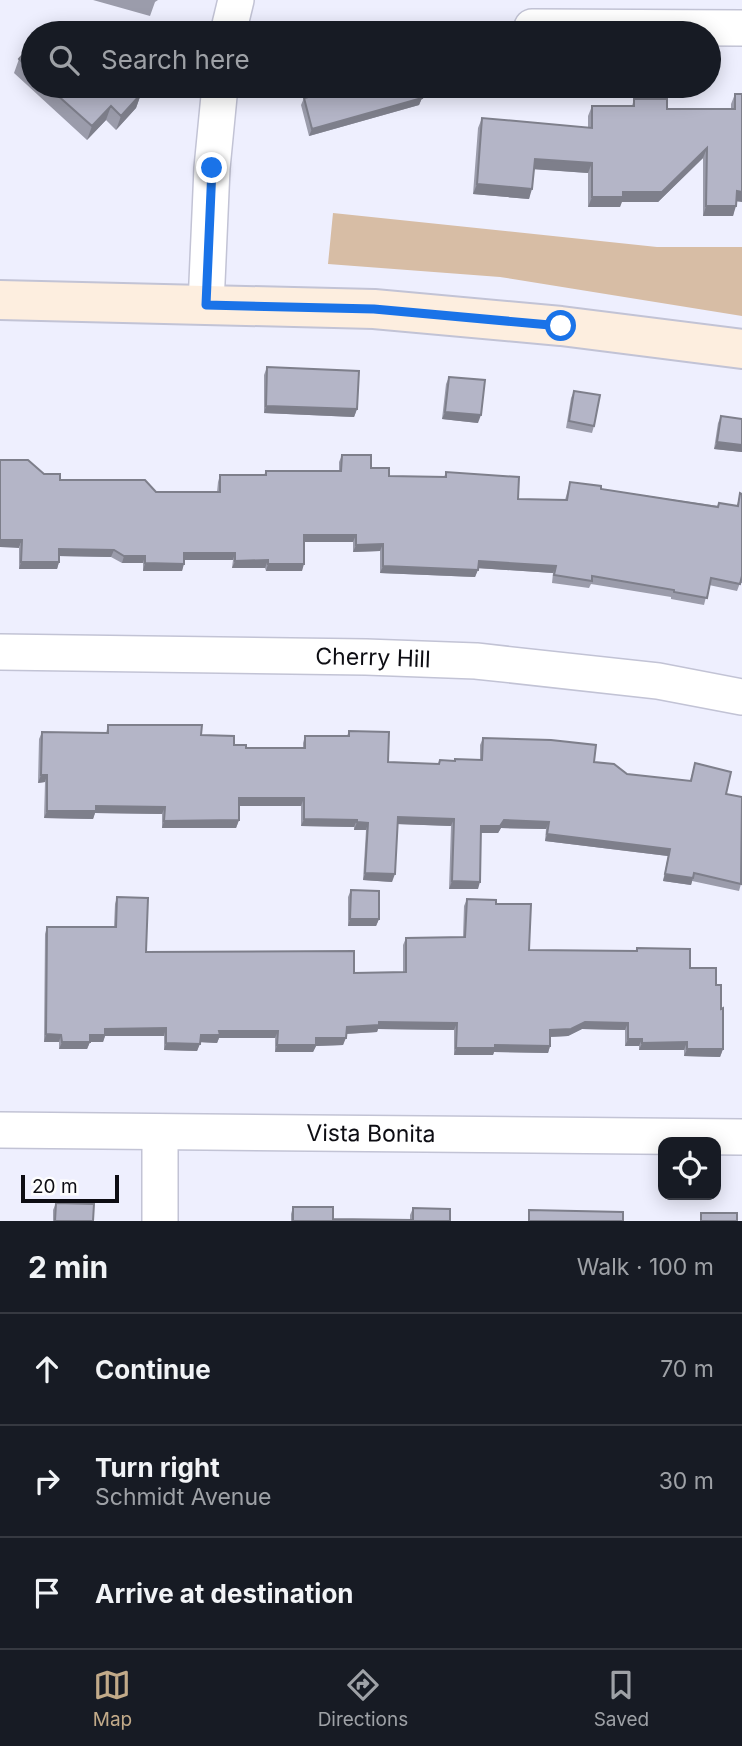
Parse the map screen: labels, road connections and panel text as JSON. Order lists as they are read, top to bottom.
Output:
{
  "streets": {
    "street": ["Cherry Hill", "Vista Bonita"]
  },
  "scale_bar": "20 m",
  "page": {
    "search": "Search here",
    "scale": "20 m",
    "heading": ["2 min", "Walk · 100 m"],
    "list": [
      ["Continue", "70 m"],
      ["Turn right", "Schmidt Avenue", "30 m"],
      "Arrive at destination"
    ],
    "nav": ["Map", "Directions", "Saved"]
  }
}
